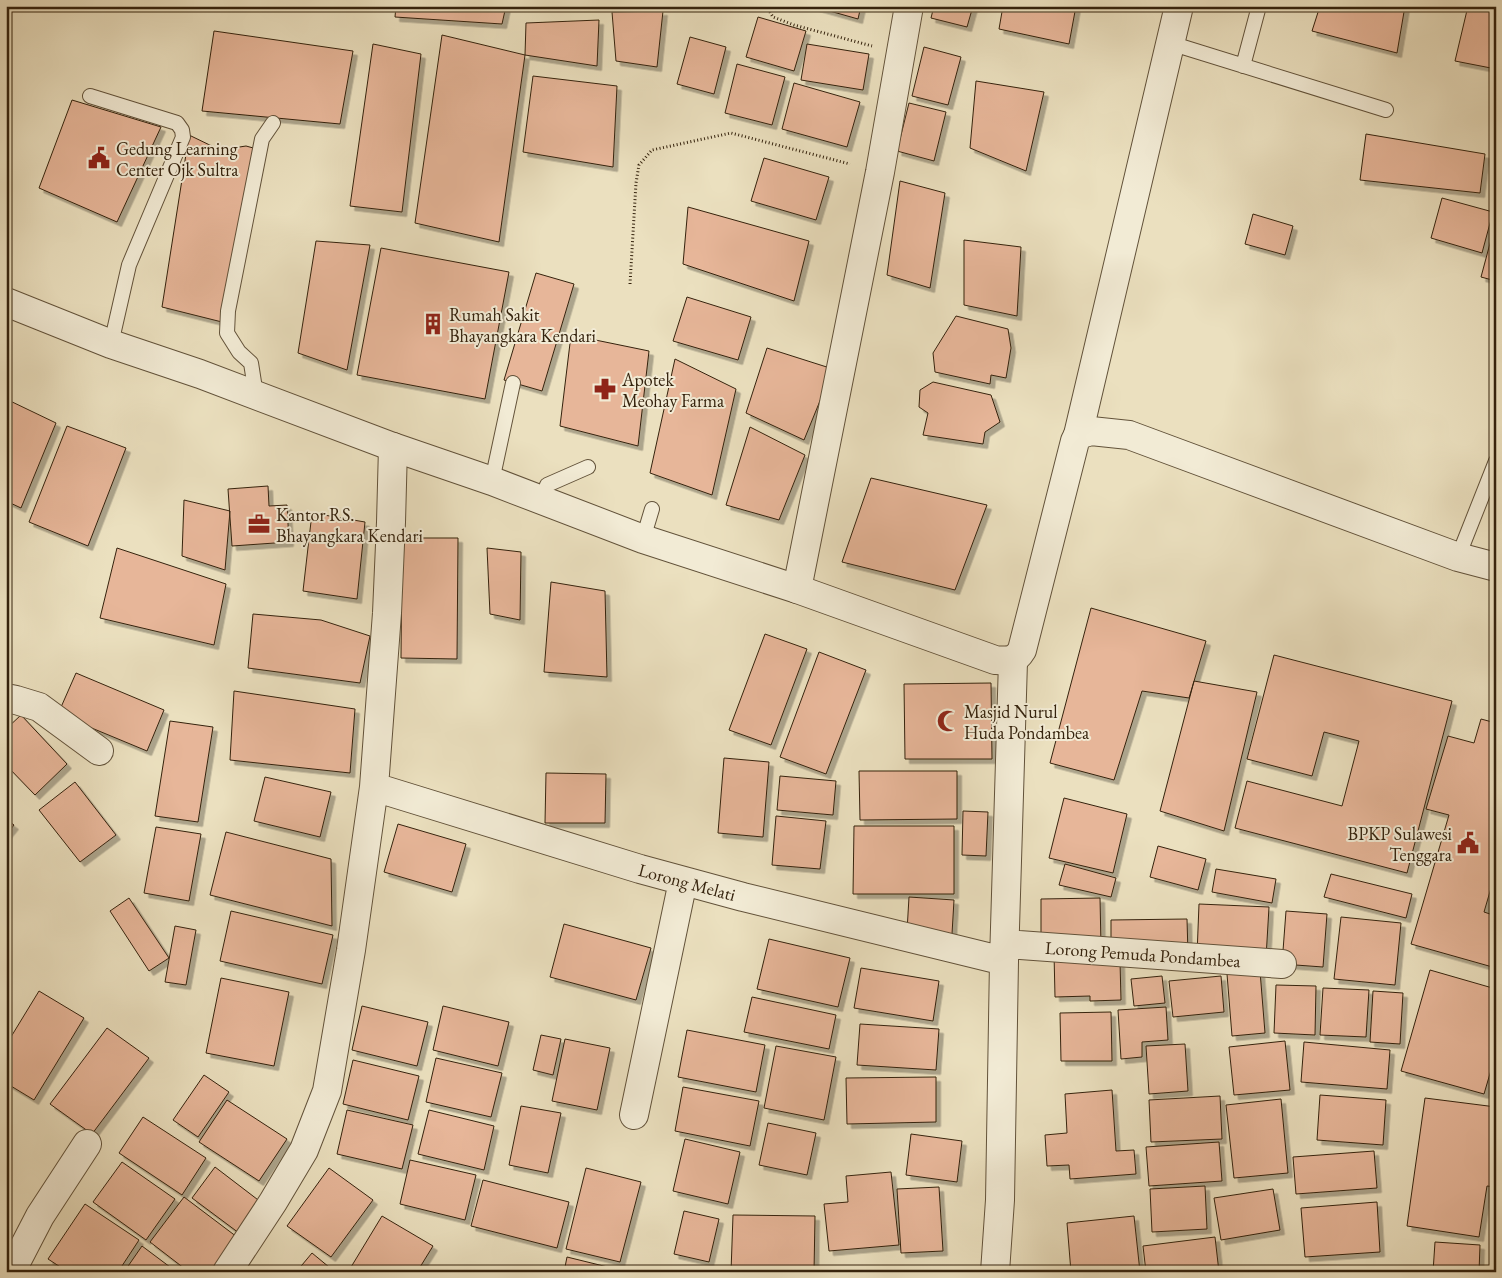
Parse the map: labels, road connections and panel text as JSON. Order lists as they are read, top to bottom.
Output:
{
  "streets": {
    "street": ["Lorong Melati", "Lorong Pemuda Pondambea"]
  },
  "crossings": [
    ["Lorong Melati", "Lorong Pemuda Pondambea"]
  ],
  "places": {
    "public building": ["Gedung Learning Center Ojk Sultra", "BPKP Sulawesi Tenggara"],
    "building": ["Rumah Sakit Bhayangkara Kendari"],
    "pharmacy": ["Apotek Meohay Farma"],
    "office": ["Kantor RS. Bhayangkara Kendari"],
    "mosque": ["Masjid Nurul Huda Pondambea"]
  }
}
